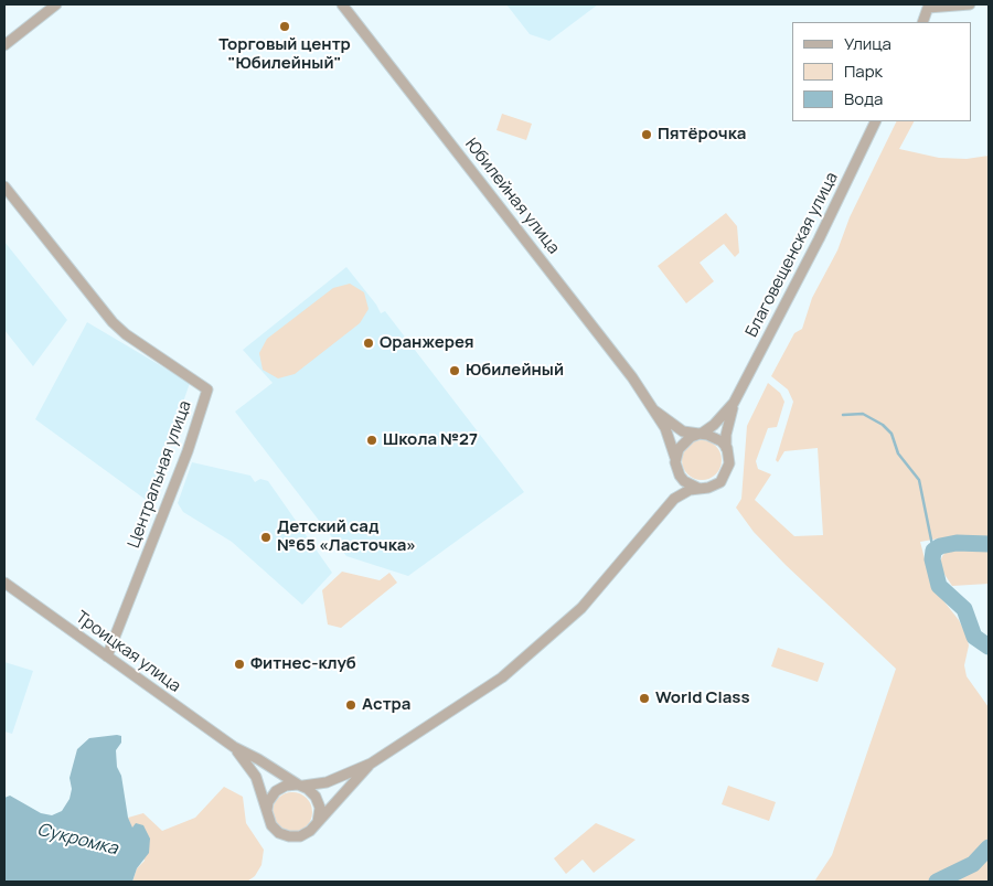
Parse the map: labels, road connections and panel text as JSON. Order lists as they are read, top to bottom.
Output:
{
  "streets": {
    "street": [
      "Юбилейная улица",
      "Благовещенская улица",
      "Центральная улица",
      "Троицкая улица"
    ]
  },
  "crossings": [
    ["Центральная улица", "Троицкая улица"]
  ],
  "water": ["Сукромка"],
  "places": [
    "Торговый центр \"Юбилейный\"",
    "Пятёрочка",
    "Оранжерея",
    "Юбилейный",
    "Школа №27",
    "Детский сад №65 «Ласточка»",
    "Фитнес-клуб",
    "World Class",
    "Астра"
  ],
  "legend": ["Улица", "Парк", "Вода"]
}
